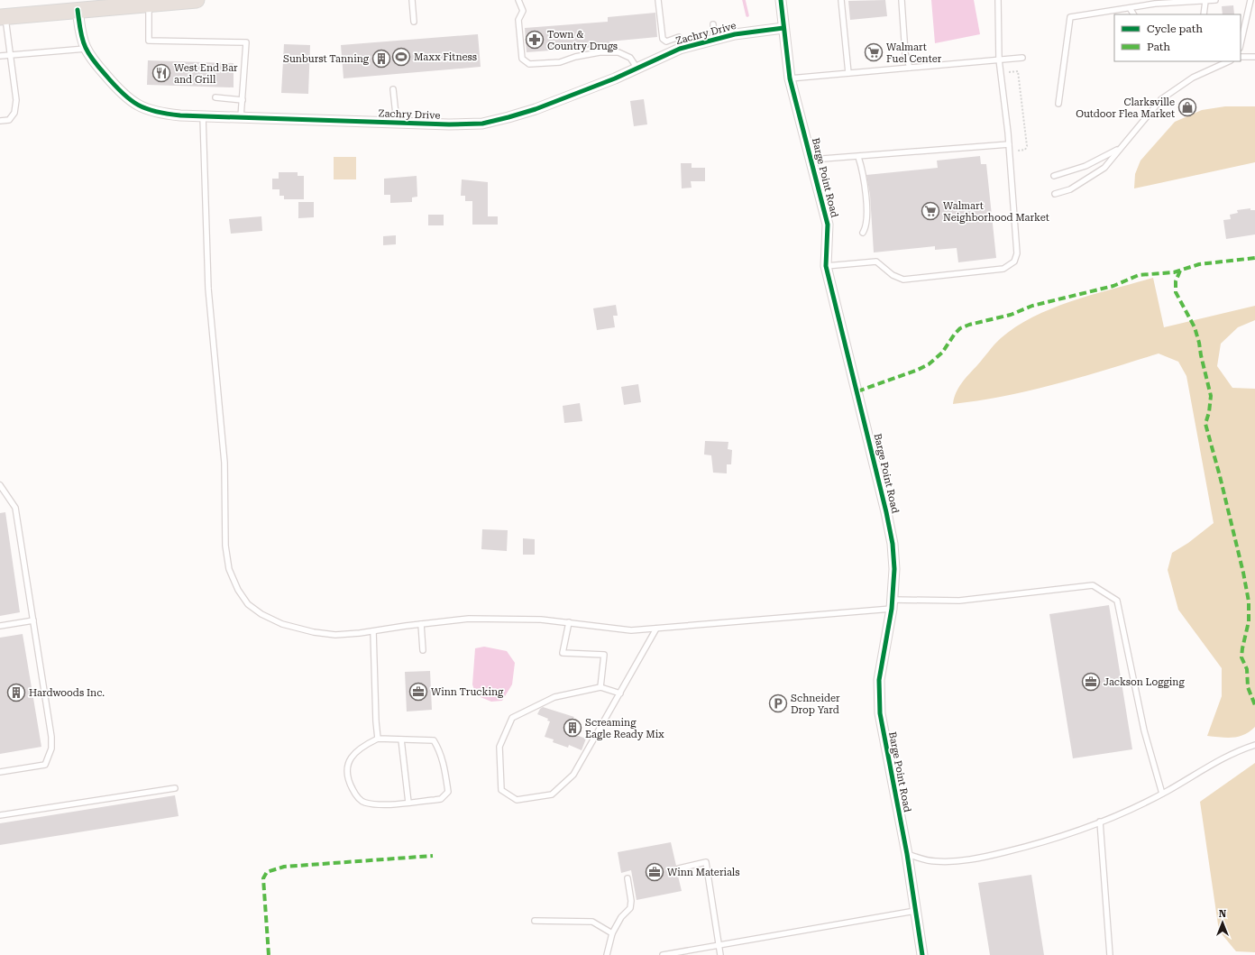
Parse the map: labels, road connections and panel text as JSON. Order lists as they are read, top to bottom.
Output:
{
  "streets": {
    "street": ["Zachry Drive", "Barge Point Road"]
  },
  "crossings": [
    ["Zachry Drive", "Barge Point Road"]
  ],
  "places": {
    "pharmacy": ["Town & Country Drugs"],
    "supermarket": ["Walmart Fuel Center", "Walmart Neighborhood Market"],
    "sports": ["Maxx Fitness"],
    "building": ["Sunburst Tanning", "Hardwoods Inc.", "Screaming Eagle Ready Mix"],
    "restaurant": ["West End Bar and Grill"],
    "shop": ["Clarksville Outdoor Flea Market"],
    "office": ["Jackson Logging", "Winn Trucking", "Winn Materials"],
    "parking": ["Schneider Drop Yard"]
  },
  "legend": ["Cycle path", "Path"],
  "north": "top"
}
